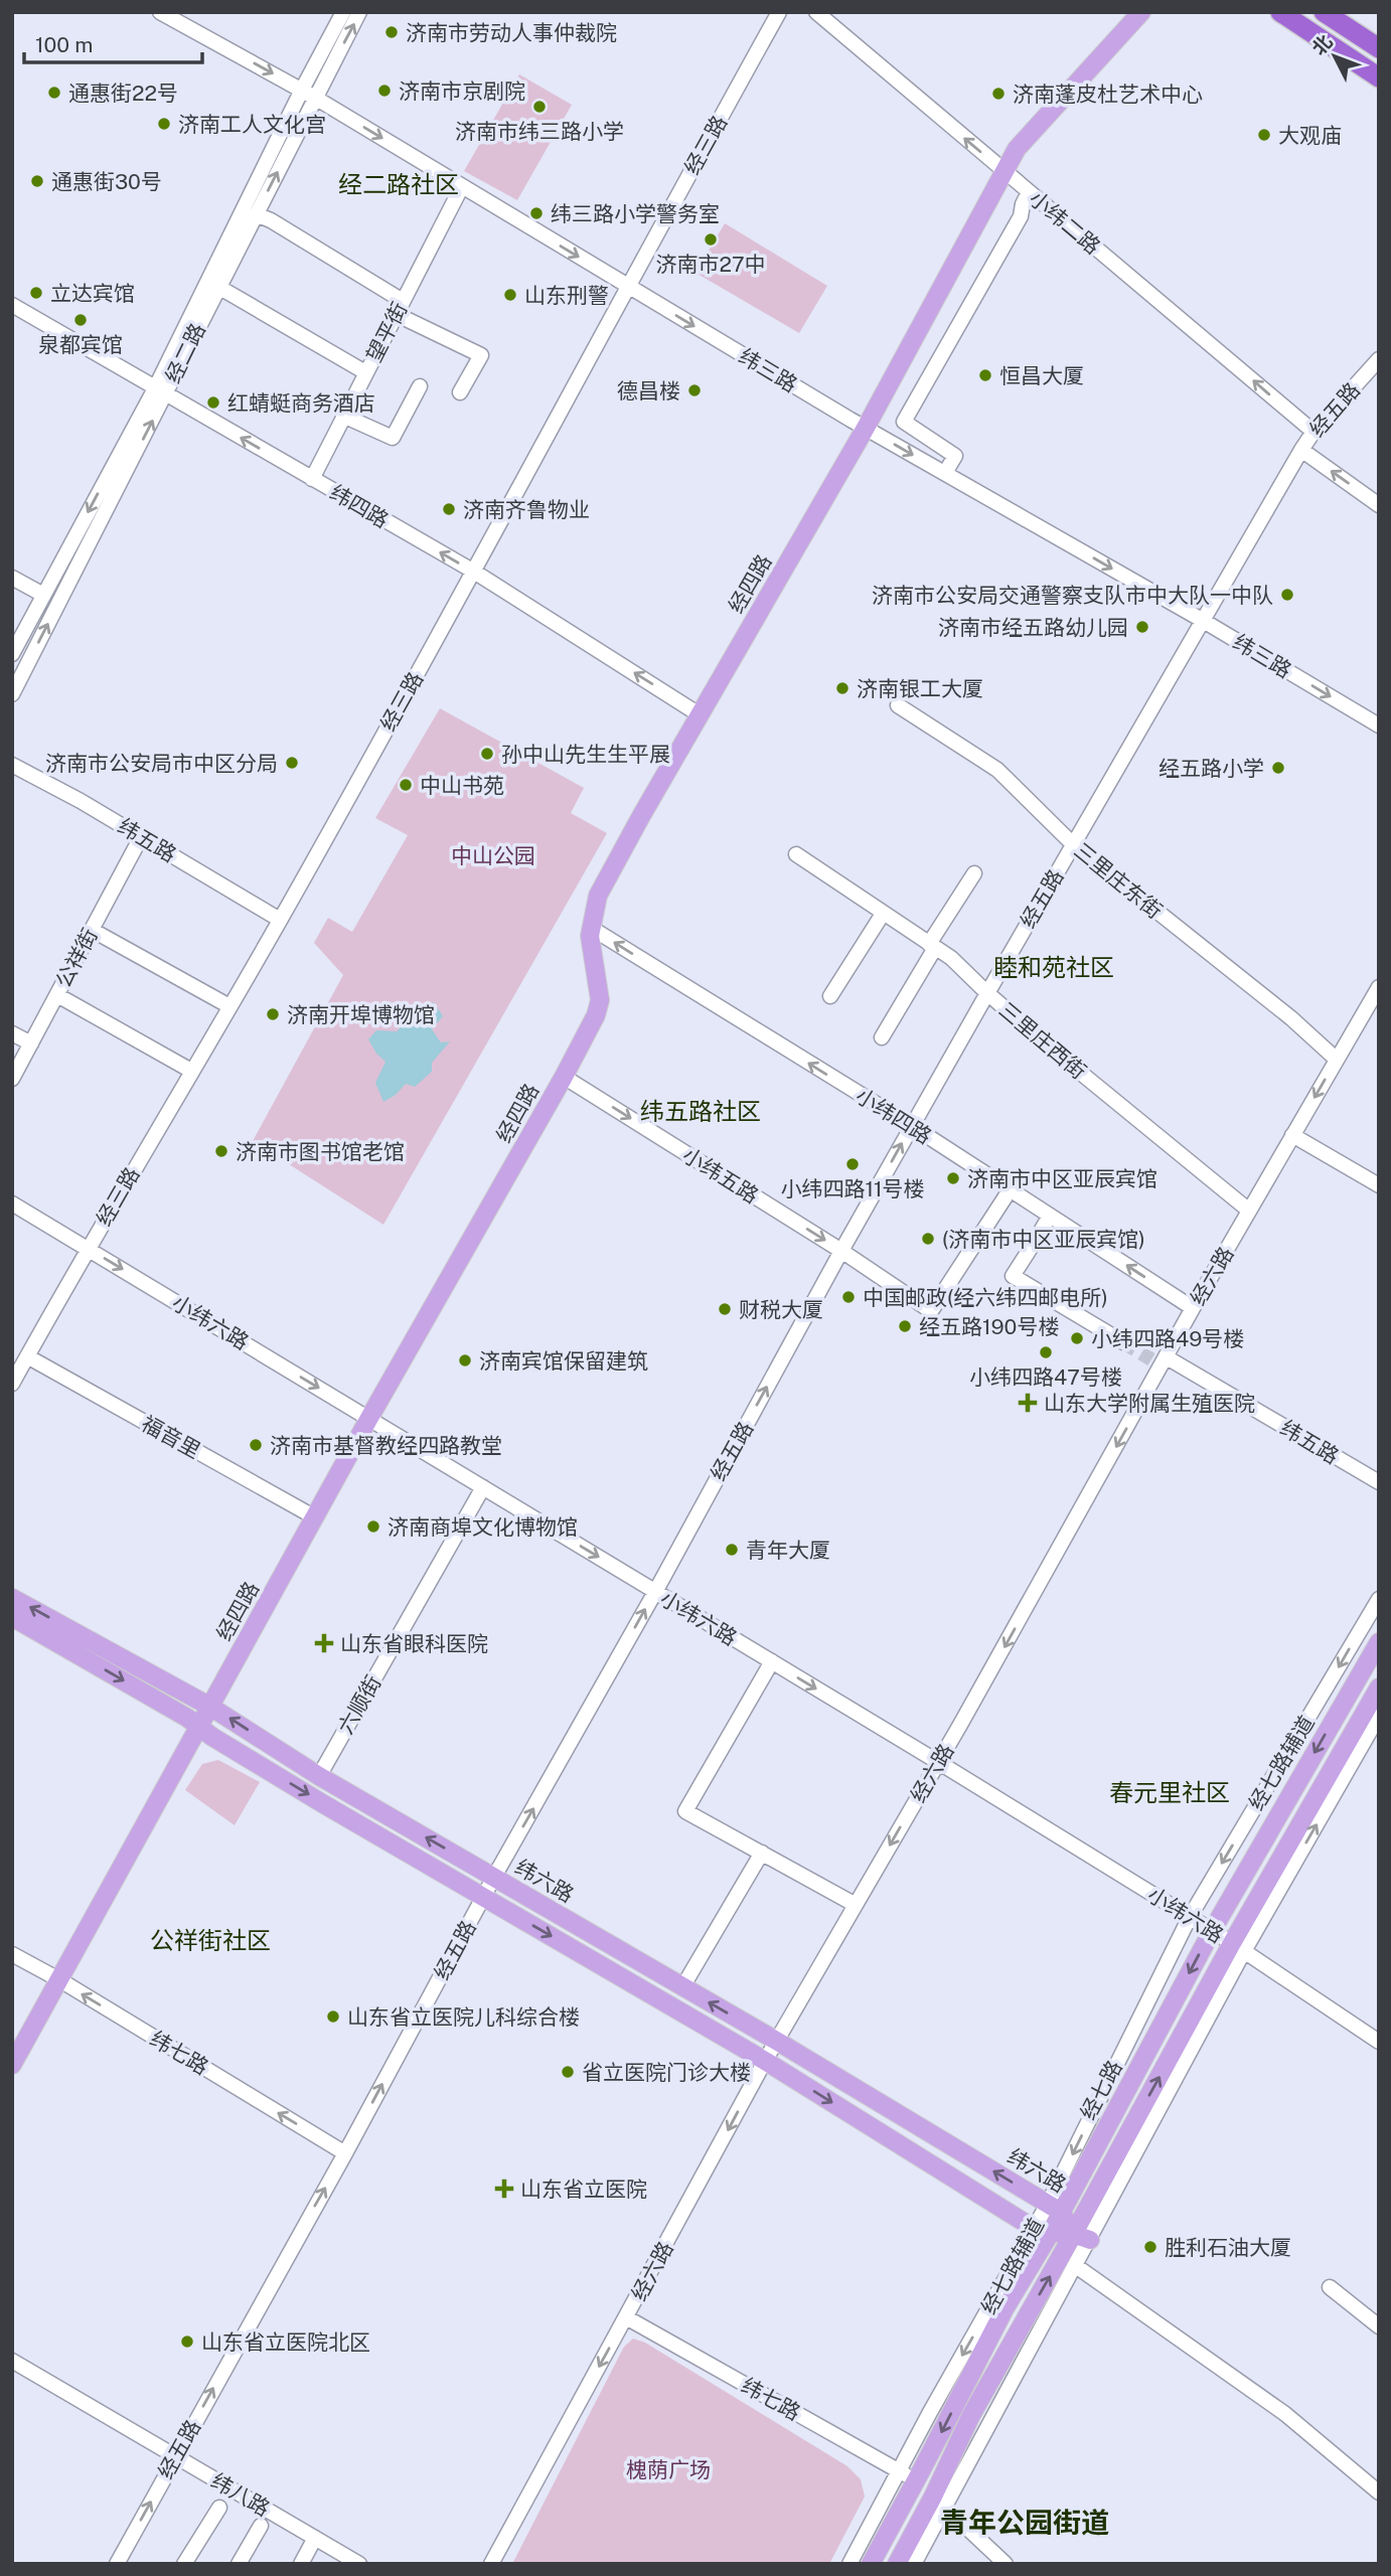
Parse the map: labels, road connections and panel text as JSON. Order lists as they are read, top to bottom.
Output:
{
  "streets": {
    "main road": ["经四路", "纬六路", "经七路"],
    "street": [
      "经三路",
      "小纬二路",
      "望平街",
      "经二路",
      "纬三路",
      "经五路",
      "纬四路",
      "纬五路",
      "三里庄东街",
      "公祥街",
      "三里庄西街",
      "小纬四路",
      "小纬五路",
      "经六路",
      "小纬六路",
      "福音里",
      "六顺街",
      "经七路辅道",
      "纬七路",
      "纬八路"
    ]
  },
  "crossings": [
    ["经三路", "纬三路"],
    ["经三路", "纬四路"],
    ["经三路", "纬五路"],
    ["经三路", "小纬六路"],
    ["经三路", "福音里"],
    ["小纬二路", "经五路"],
    ["小纬二路", "经四路"],
    ["望平街", "纬三路"],
    ["望平街", "纬四路"],
    ["经二路", "纬三路"],
    ["经二路", "纬四路"],
    ["纬三路", "经五路"],
    ["纬三路", "经四路"],
    ["经五路", "三里庄东街"],
    ["经五路", "三里庄西街"],
    ["经五路", "小纬四路"],
    ["经五路", "小纬五路"],
    ["经五路", "小纬六路"],
    ["经五路", "纬六路"],
    ["经五路", "纬七路"],
    ["经五路", "纬八路"],
    ["纬四路", "经四路"],
    ["经四路", "小纬四路"],
    ["经四路", "小纬五路"],
    ["经四路", "小纬六路"],
    ["经四路", "福音里"],
    ["经四路", "纬六路"],
    ["经四路", "纬七路"],
    ["纬五路", "公祥街"],
    ["纬五路", "经六路"],
    ["三里庄东街", "经六路"],
    ["三里庄西街", "经六路"],
    ["小纬四路", "小纬五路"],
    ["小纬四路", "经六路"],
    ["经六路", "小纬六路"],
    ["经六路", "纬六路"],
    ["经六路", "纬七路"],
    ["小纬六路", "六顺街"],
    ["小纬六路", "经七路辅道"],
    ["小纬六路", "经七路"],
    ["六顺街", "纬六路"],
    ["经七路辅道", "纬六路"],
    ["经七路辅道", "纬七路"],
    ["经七路辅道", "经七路"],
    ["纬六路", "经七路"],
    ["纬七路", "经七路"]
  ],
  "one_way": [
    "小纬二路",
    "纬三路",
    "经五路",
    "纬四路",
    "小纬四路",
    "小纬五路",
    "经六路",
    "小纬六路",
    "纬七路"
  ],
  "districts": [
    "经二路社区",
    "睦和苑社区",
    "纬五路社区",
    "春元里社区",
    "公祥街社区",
    "青年公园街道"
  ],
  "parks": ["中山公园", "槐荫广场"],
  "places": {
    "other": [
      "济南市劳动人事仲裁院",
      "济南市京剧院",
      "通惠街22号",
      "济南蓬皮杜艺术中心",
      "济南市纬三路小学",
      "济南工人文化宫",
      "大观庙",
      "通惠街30号",
      "纬三路小学警务室",
      "济南市27中",
      "立达宾馆",
      "山东刑警",
      "泉都宾馆",
      "恒昌大厦",
      "德昌楼",
      "红蜻蜓商务酒店",
      "济南齐鲁物业",
      "济南市公安局交通警察支队市中大队一中队",
      "济南市经五路幼儿园",
      "济南银工大厦",
      "孙中山先生生平展",
      "济南市公安局市中区分局",
      "经五路小学",
      "中山书苑",
      "济南开埠博物馆",
      "济南市图书馆老馆",
      "小纬四路11号楼",
      "济南市中区亚辰宾馆",
      "(济南市中区亚辰宾馆)",
      "中国邮政(经六纬四邮电所)",
      "财税大厦",
      "经五路190号楼",
      "小纬四路49号楼",
      "小纬四路47号楼",
      "济南宾馆保留建筑",
      "济南市基督教经四路教堂",
      "济南商埠文化博物馆",
      "青年大厦",
      "山东省立医院儿科综合楼",
      "省立医院门诊大楼",
      "胜利石油大厦",
      "山东省立医院北区"
    ],
    "health": ["山东大学附属生殖医院", "山东省眼科医院", "山东省立医院"]
  },
  "scale_bar": "100 m",
  "north": "top left"
}
